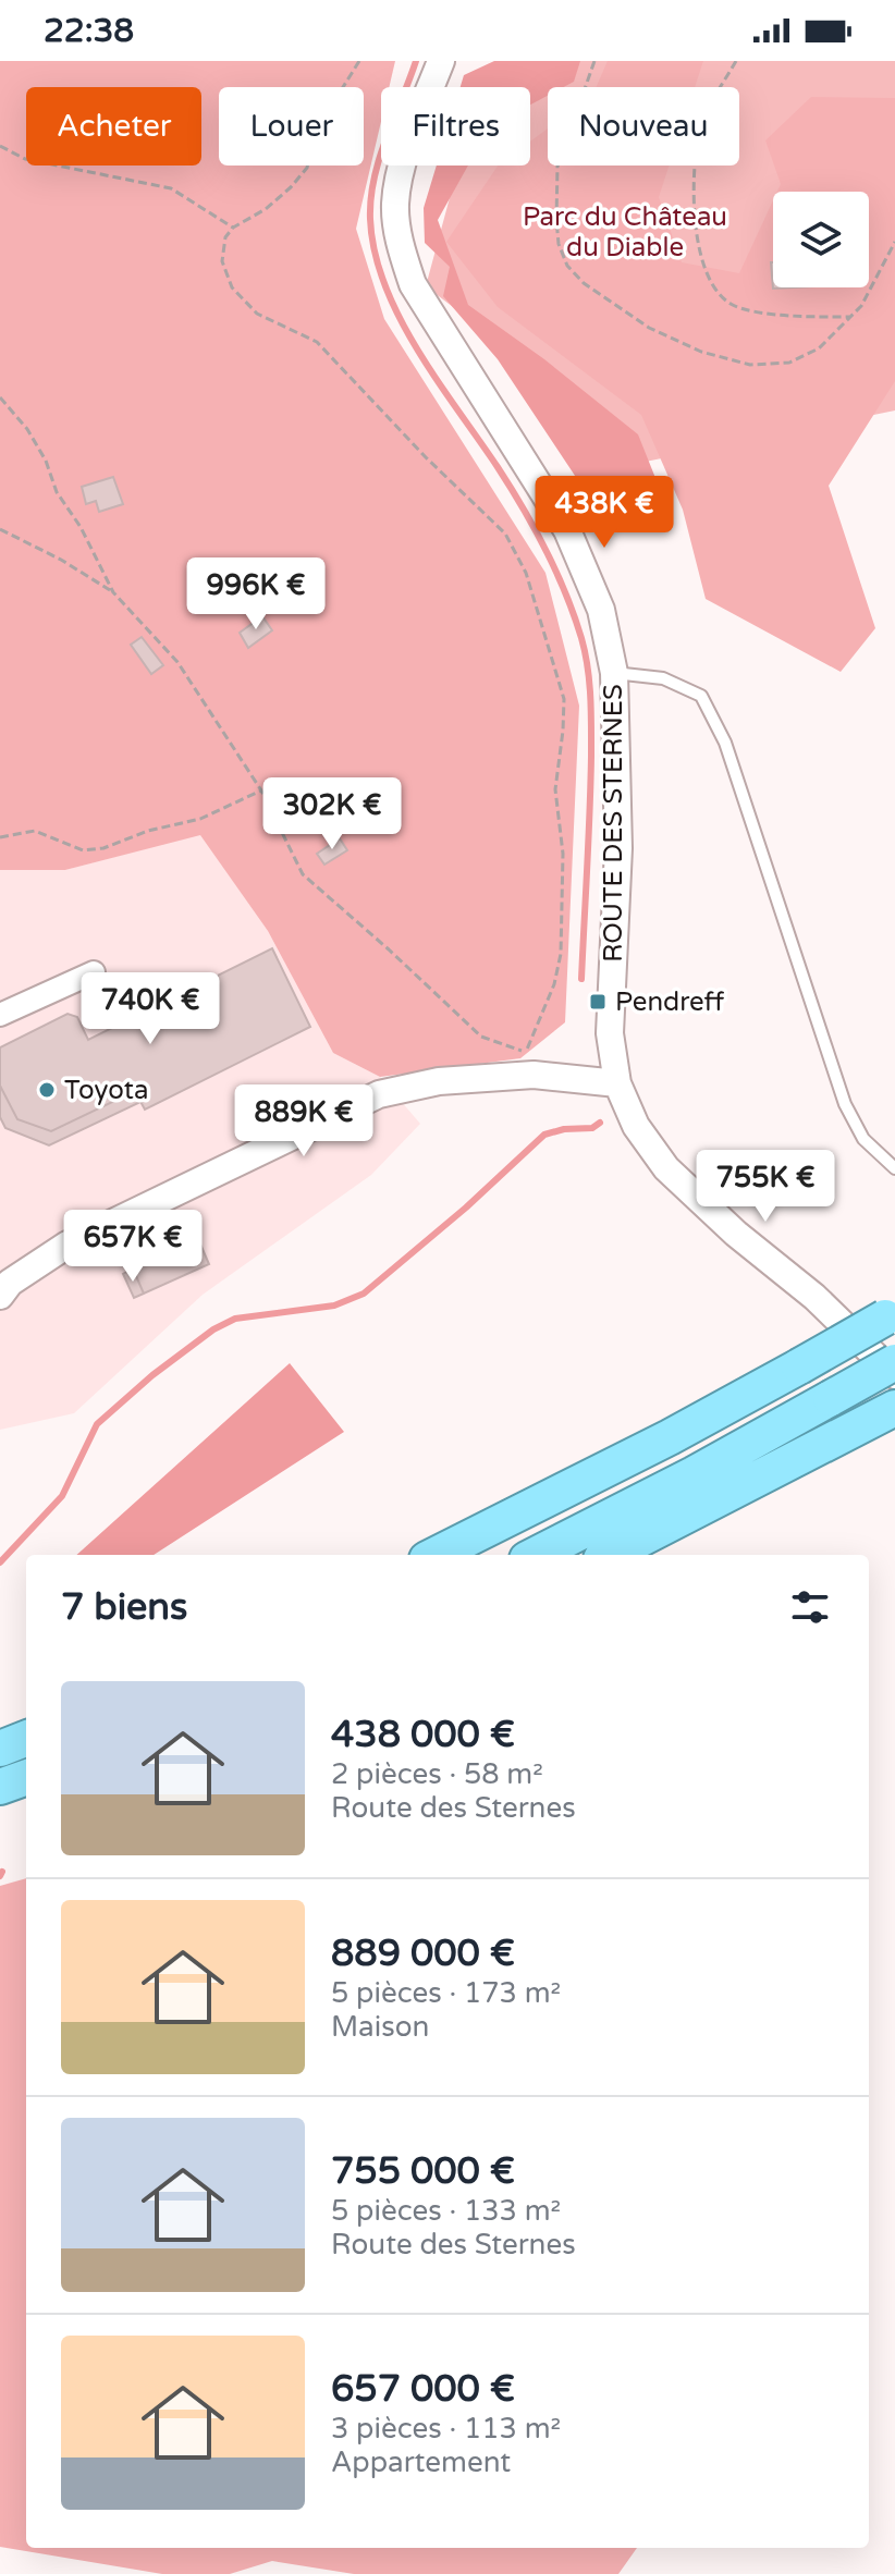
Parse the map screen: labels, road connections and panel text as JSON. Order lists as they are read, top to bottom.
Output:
{
  "streets": {
    "street": ["ROUTE DES STERNES"]
  },
  "parks": ["Parc du Château du Diable"],
  "places": {
    "transit": ["Pendreff"],
    "other": ["Toyota"]
  },
  "page": {
    "status": "22:38",
    "chip": [
      "Acheter",
      "Louer",
      "Filtres",
      "Nouveau"
    ],
    "price": [
      "438K €",
      "996K €",
      "302K €",
      "740K €",
      "889K €",
      "755K €",
      "657K €"
    ],
    "heading": "7 biens",
    "list": [
      {
        "name": "438 000 €",
        "note": "2 pièces · 58 m² · Route des Sternes"
      },
      {
        "name": "889 000 €",
        "note": "5 pièces · 173 m² · Maison"
      },
      {
        "name": "755 000 €",
        "note": "5 pièces · 133 m² · Route des Sternes"
      },
      {
        "name": "657 000 €",
        "note": "3 pièces · 113 m² · Appartement"
      }
    ]
  }
}
